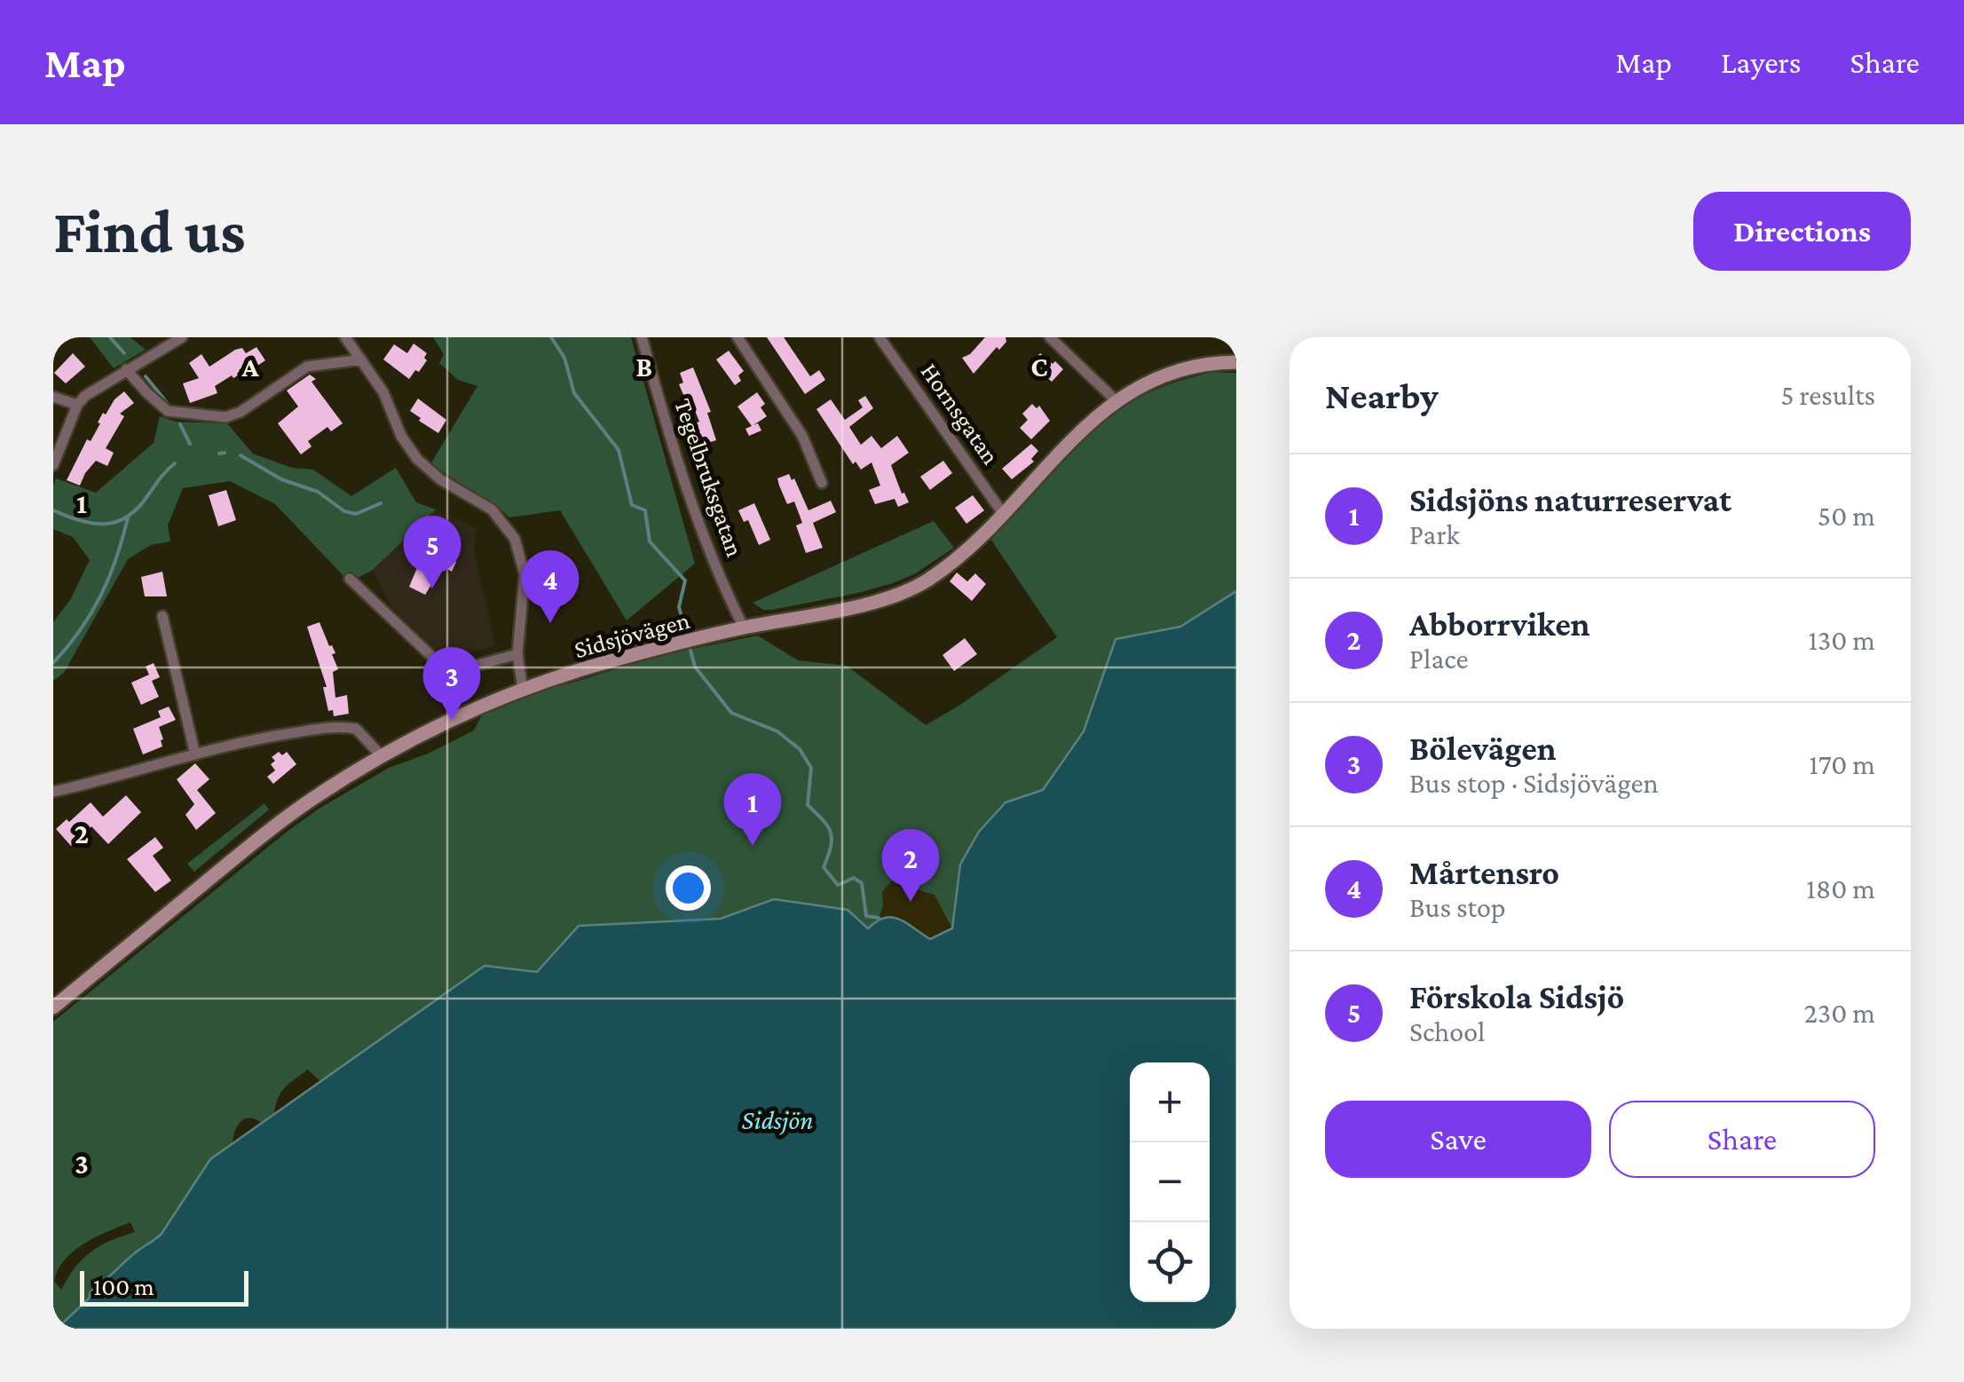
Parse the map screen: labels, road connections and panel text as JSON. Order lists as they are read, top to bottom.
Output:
{
  "streets": {
    "main road": ["Sidsjövägen"],
    "street": ["Hornsgatan", "Tegelbruksgatan"]
  },
  "crossings": [
    ["Hornsgatan", "Sidsjövägen"],
    ["Tegelbruksgatan", "Sidsjövägen"]
  ],
  "water": ["Sidsjön"],
  "scale_bar": "100 m",
  "page": {
    "header": "Map",
    "nav": ["Map", "Layers", "Share"],
    "buttons": [
      "Directions",
      ["Save", "Share"]
    ],
    "title": "Find us",
    "heading": ["Nearby", "5 results"],
    "list": [
      {
        "mark": "1",
        "name": "Sidsjöns naturreservat",
        "note": "Park",
        "value": "50 m"
      },
      {
        "mark": "2",
        "name": "Abborrviken",
        "note": "Place",
        "value": "130 m"
      },
      {
        "mark": "3",
        "name": "Bölevägen",
        "note": "Bus stop · Sidsjövägen",
        "value": "170 m"
      },
      {
        "mark": "4",
        "name": "Mårtensro",
        "note": "Bus stop",
        "value": "180 m"
      },
      {
        "mark": "5",
        "name": "Förskola Sidsjö",
        "note": "School",
        "value": "230 m"
      }
    ],
    "pins": [
      "5",
      "4",
      "3",
      "1",
      "2"
    ],
    "map_buttons": ["+", "−"],
    "scale": "100 m"
  },
  "grid": {
    "columns": ["A", "B", "C"],
    "rows": ["1", "2", "3"]
  }
}
